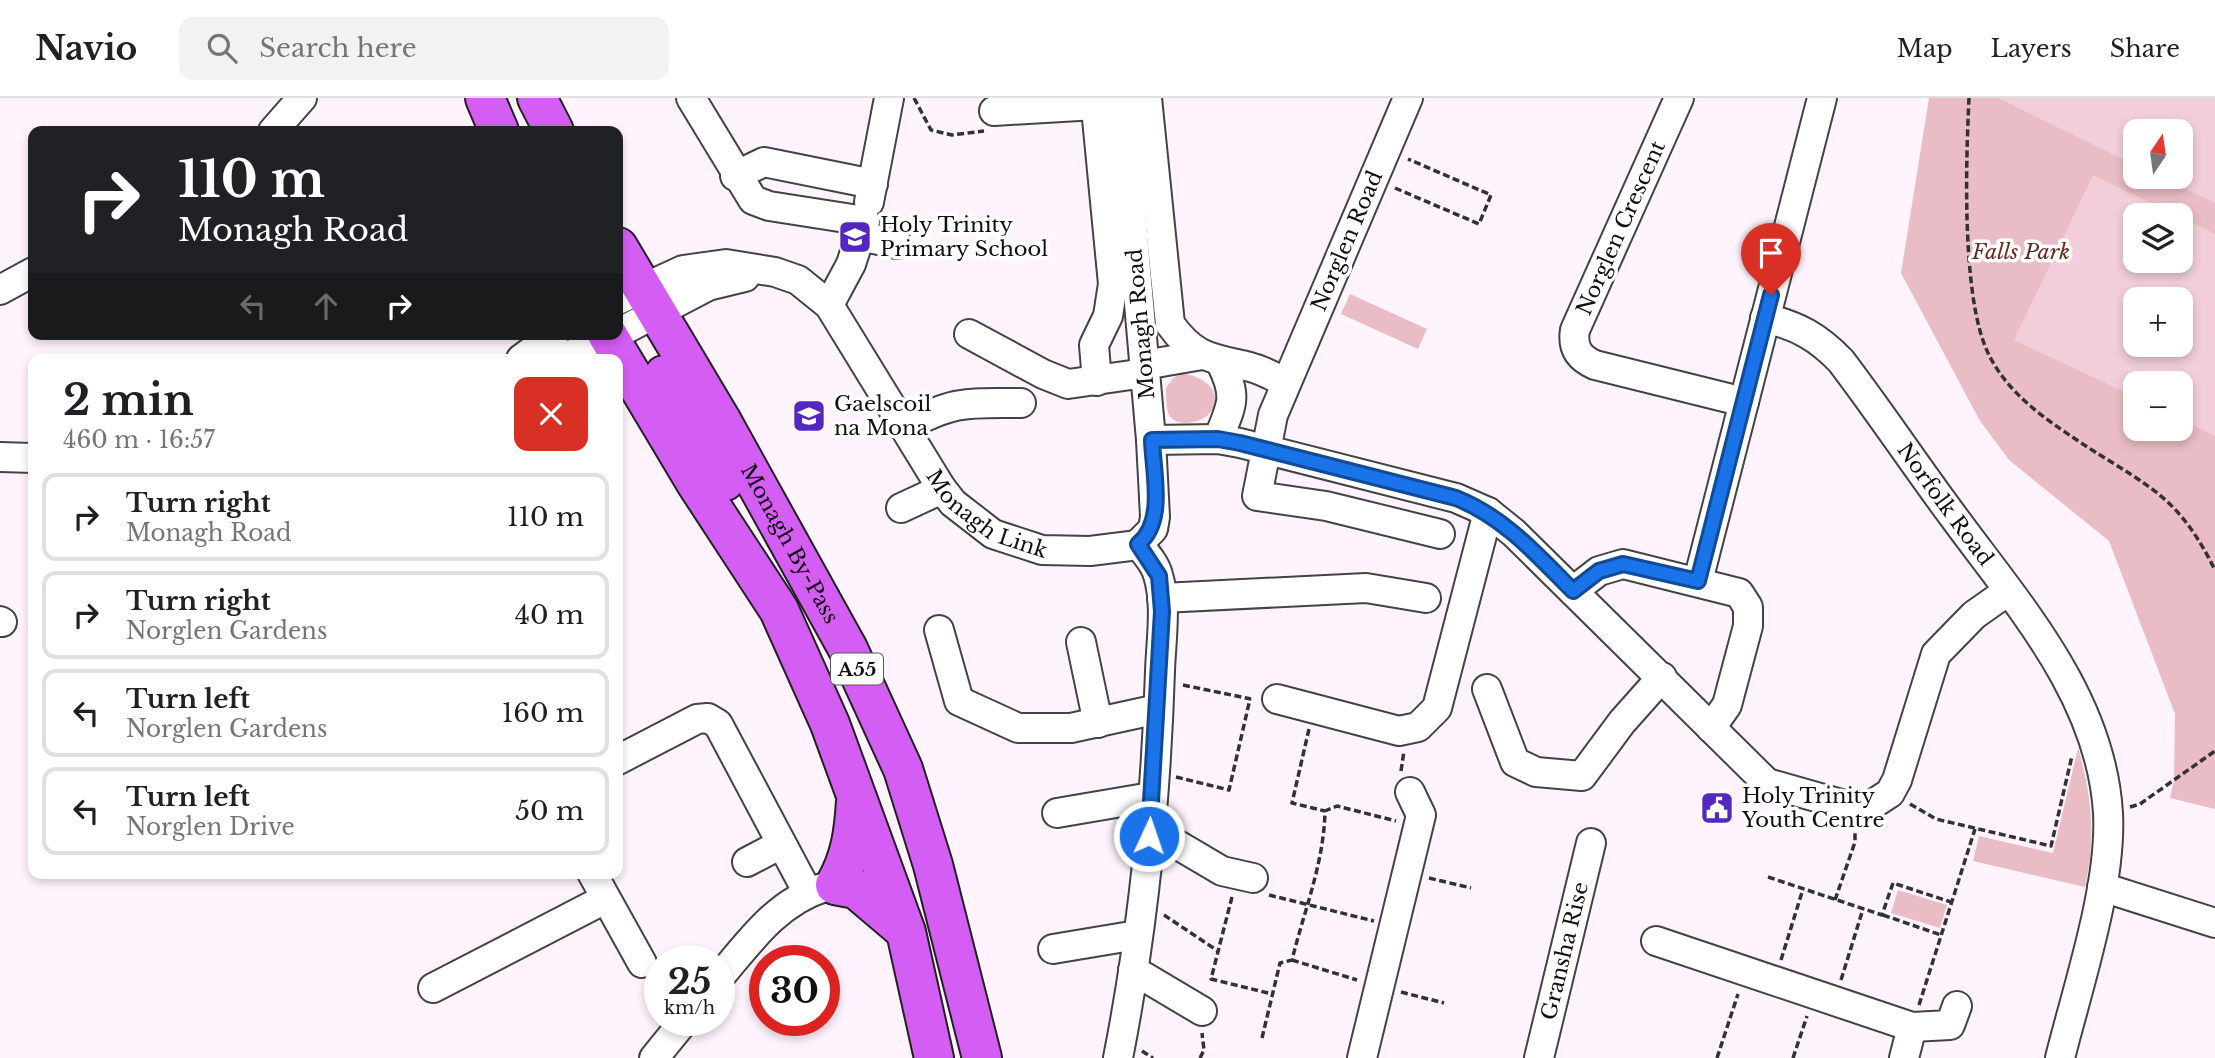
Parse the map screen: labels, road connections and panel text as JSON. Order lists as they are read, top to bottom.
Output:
{
  "streets": {
    "highway": ["Monagh By-Pass", "A55"],
    "street": [
      "Norglen Crescent",
      "Norglen Road",
      "Monagh Road",
      "Norfolk Road",
      "Monagh Link",
      "Gransha Rise"
    ]
  },
  "crossings": [
    ["Monagh Road", "Monagh Link"]
  ],
  "parks": ["Falls Park"],
  "places": {
    "school or university": ["Holy Trinity Primary School", "Gaelscoil na Mona"],
    "public building": ["Holy Trinity Youth Centre"]
  },
  "north": "top",
  "page": {
    "header": "Navio",
    "search": "Search here",
    "nav": ["Map", "Layers", "Share"],
    "map_buttons": ["+", "−"],
    "turn": ["110 m", "Monagh Road"],
    "heading": ["2 min", "460 m · 16:57"],
    "list": [
      {
        "name": "Turn right",
        "note": "Monagh Road",
        "value": "110 m"
      },
      {
        "name": "Turn right",
        "note": "Norglen Gardens",
        "value": "40 m"
      },
      {
        "name": "Turn left",
        "note": "Norglen Gardens",
        "value": "160 m"
      },
      {
        "name": "Turn left",
        "note": "Norglen Drive",
        "value": "50 m"
      }
    ],
    "speed": "25 km/h",
    "limit": "30"
  }
}
